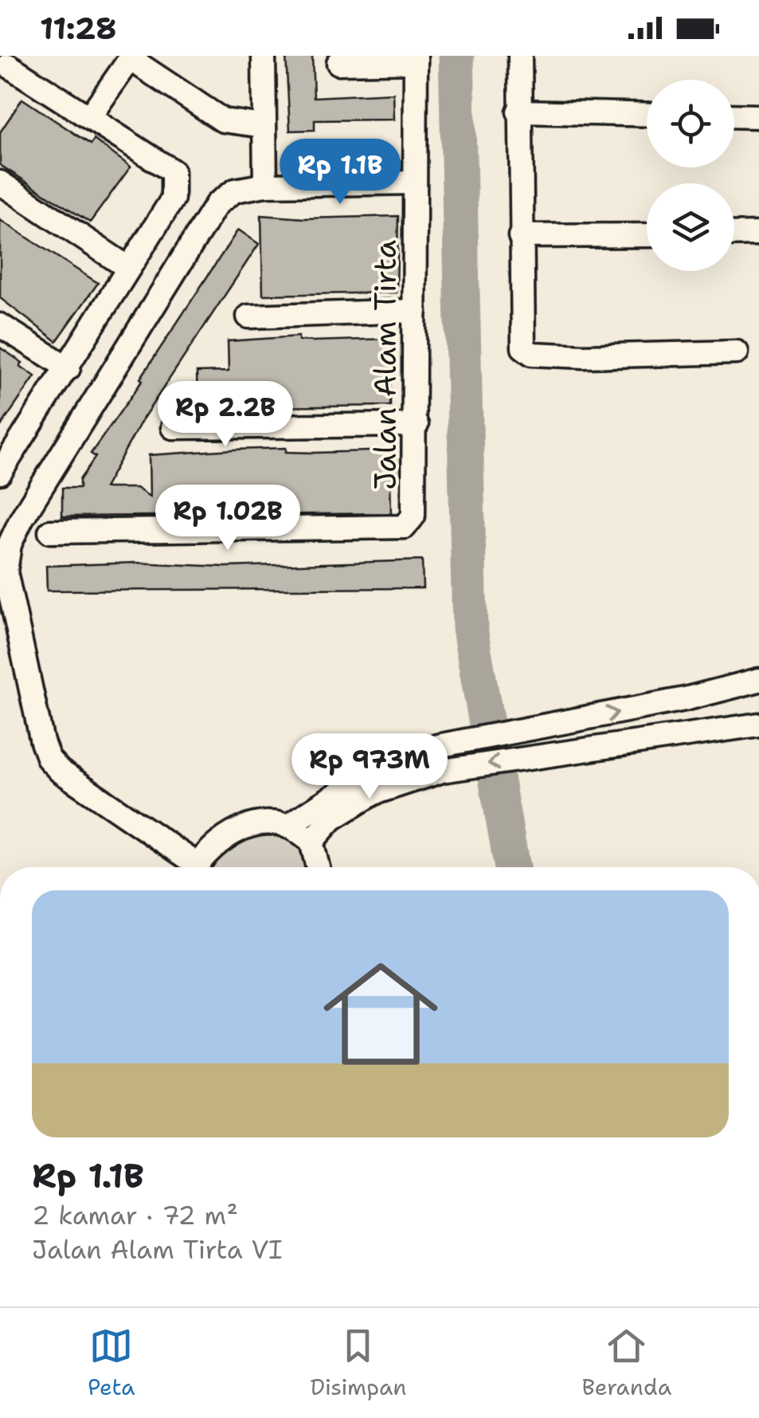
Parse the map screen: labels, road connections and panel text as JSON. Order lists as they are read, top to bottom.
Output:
{
  "streets": {
    "street": ["Jalan Alam Tirta"]
  },
  "page": {
    "status": "11:28",
    "price": [
      "Rp 1.1B",
      "Rp 2.2B",
      "Rp 1.02B",
      "Rp 973M"
    ],
    "list": [
      {
        "name": "Rp 1.1B",
        "note": "2 kamar · 72 m² · Jalan Alam Tirta VI"
      }
    ],
    "tabs": ["Peta", "Disimpan", "Beranda"]
  }
}
